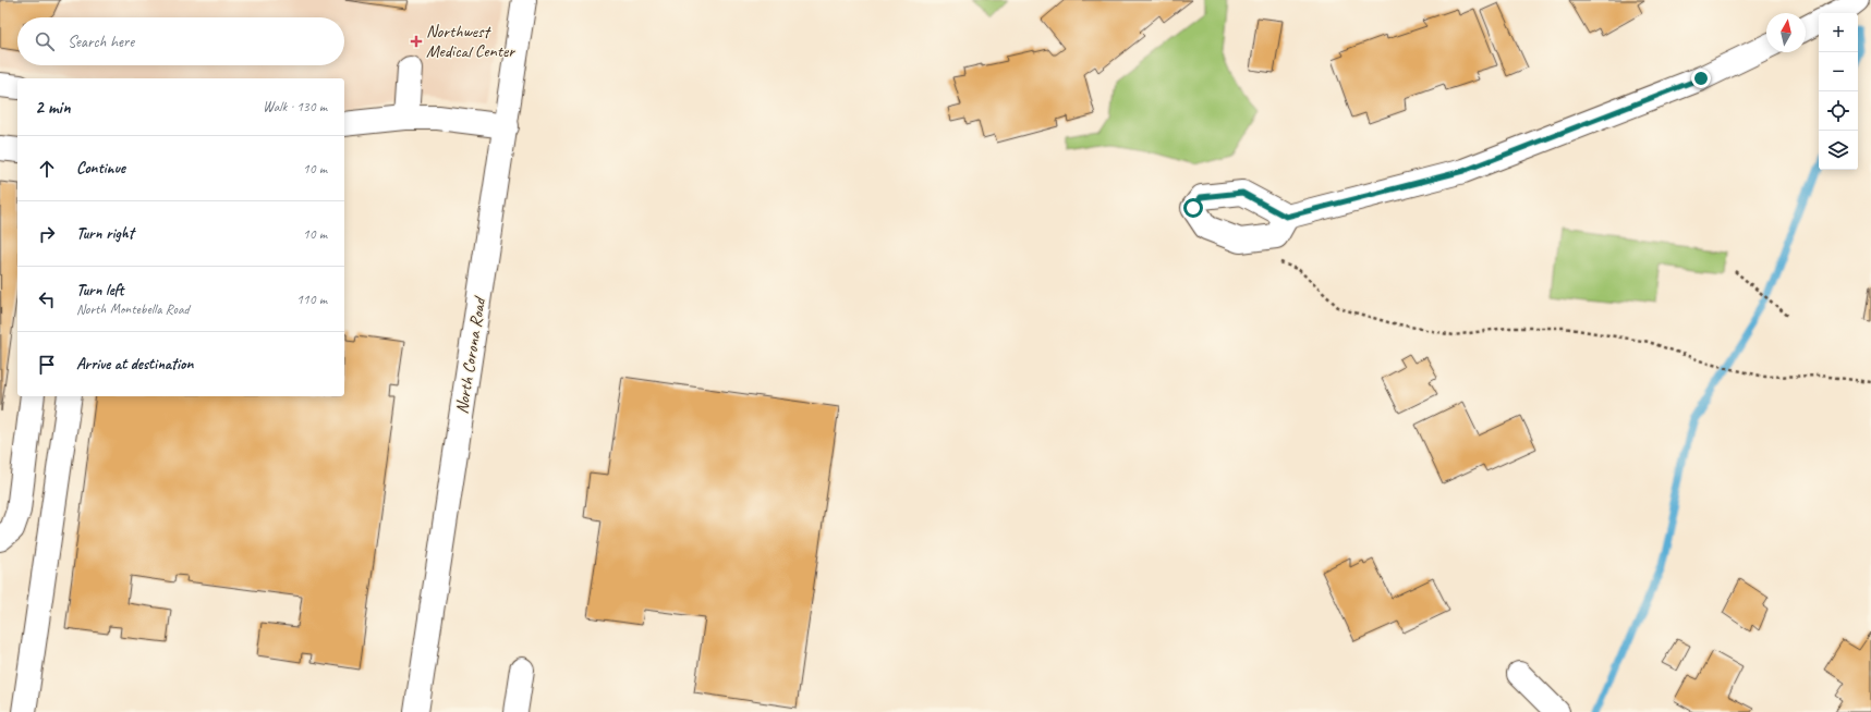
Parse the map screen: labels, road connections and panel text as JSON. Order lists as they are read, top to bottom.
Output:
{
  "streets": {
    "street": ["North Corona Road"]
  },
  "places": {
    "health": ["Northwest Medical Center"]
  },
  "north": "top",
  "page": {
    "map_buttons": ["+", "−"],
    "search": "Search here",
    "heading": ["2 min", "Walk · 130 m"],
    "list": [
      ["Continue", "10 m"],
      ["Turn right", "10 m"],
      ["Turn left", "North Montebella Road", "110 m"],
      "Arrive at destination"
    ]
  }
}
